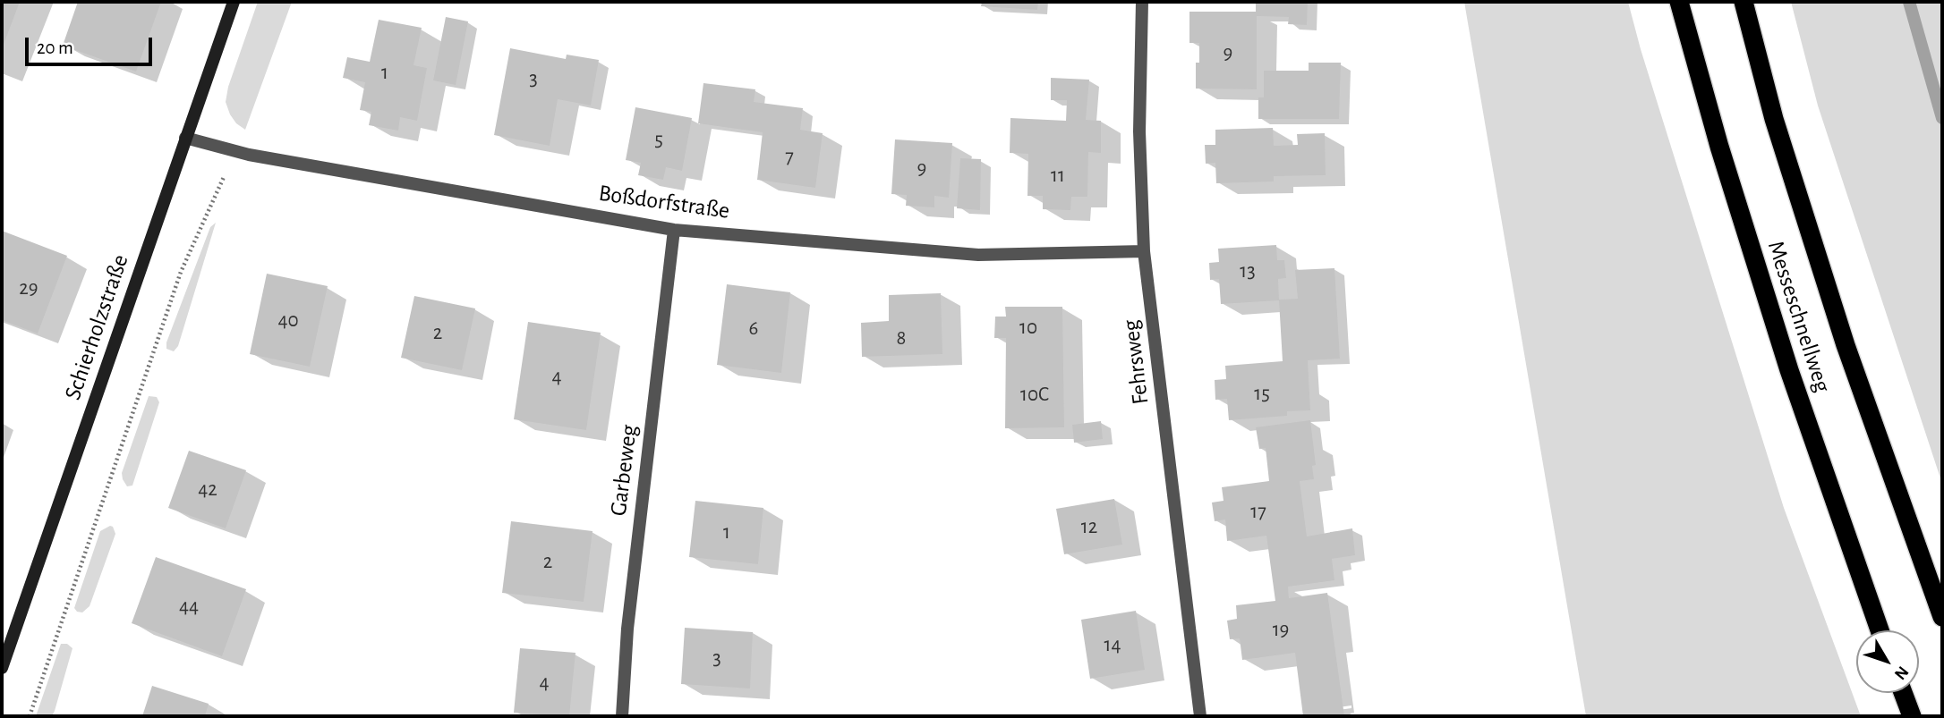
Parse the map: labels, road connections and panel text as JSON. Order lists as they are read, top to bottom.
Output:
{
  "streets": {
    "highway": ["Messeschnellweg"],
    "street": [
      "Boßdorfstraße",
      "Schierholzstraße",
      "Fehrsweg",
      "Garbeweg"
    ]
  },
  "crossings": [
    ["Boßdorfstraße", "Schierholzstraße"],
    ["Boßdorfstraße", "Fehrsweg"],
    ["Boßdorfstraße", "Garbeweg"]
  ],
  "house_numbers": [
    "9",
    "1",
    "3",
    "5",
    "7",
    "9",
    "11",
    "13",
    "29",
    "40",
    "10",
    "6",
    "2",
    "8",
    "4",
    "15",
    "10C",
    "42",
    "17",
    "12",
    "1",
    "2",
    "44",
    "19",
    "14",
    "3",
    "4"
  ],
  "scale_bar": "20 m",
  "north": "bottom right"
}
